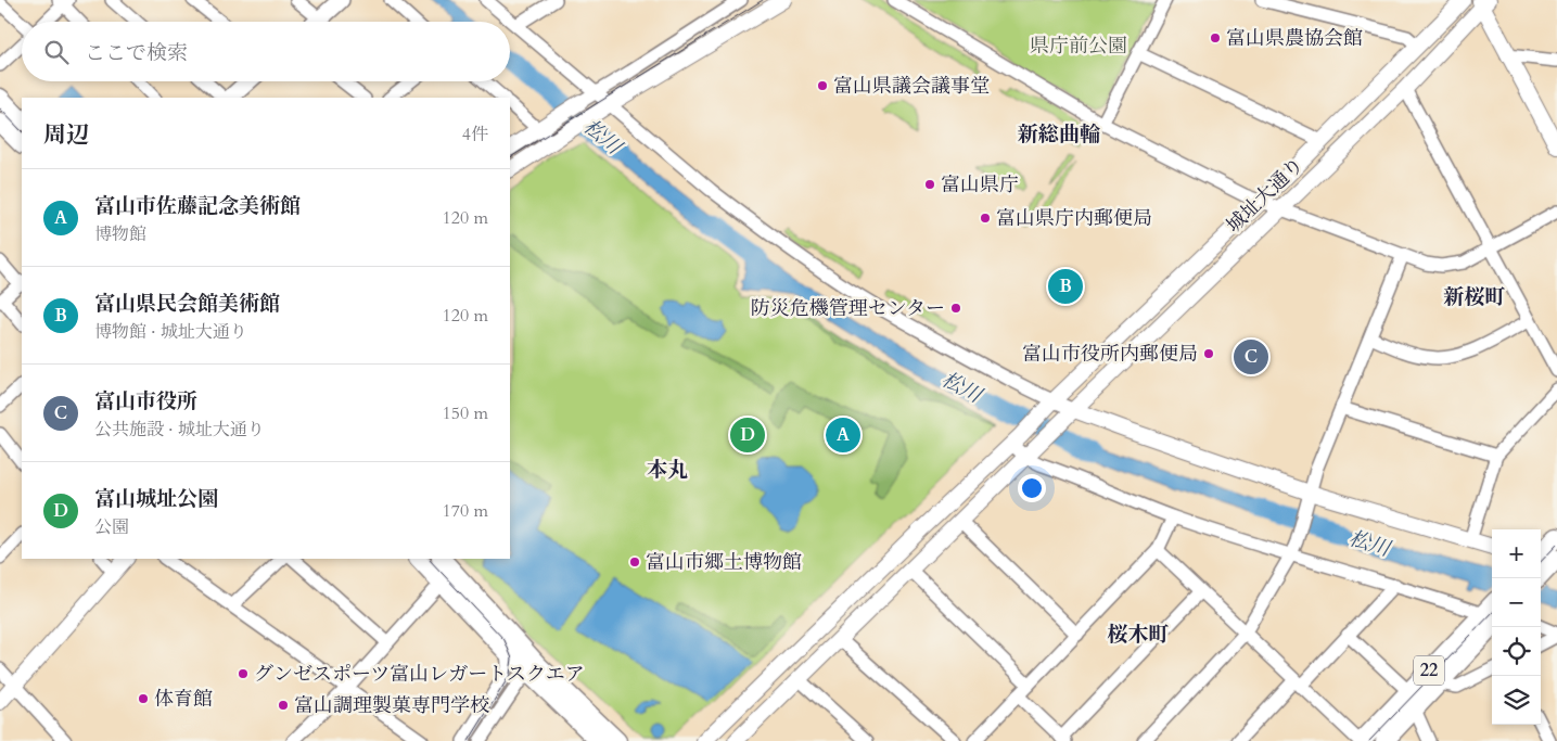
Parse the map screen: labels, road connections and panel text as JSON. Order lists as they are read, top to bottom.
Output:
{
  "streets": {
    "main road": ["22"],
    "street": ["城址大通り"]
  },
  "districts": [
    "新総曲輪",
    "新桜町",
    "本丸",
    "桜木町"
  ],
  "water": ["松川"],
  "parks": ["県庁前公園"],
  "places": [
    "富山県農協会館",
    "富山県議会議事堂",
    "富山県庁",
    "富山県庁内郵便局",
    "防災危機管理センター",
    "富山市役所内郵便局",
    "富山市郷土博物館",
    "グンゼスポーツ富山レガートスクエア",
    "体育館",
    "富山調理製菓専門学校"
  ],
  "page": {
    "search": "ここで検索",
    "heading": ["周辺", "4件"],
    "list": [
      {
        "mark": "A",
        "name": "富山市佐藤記念美術館",
        "note": "博物館",
        "value": "120 m"
      },
      {
        "mark": "B",
        "name": "富山県民会館美術館",
        "note": "博物館 · 城址大通り",
        "value": "120 m"
      },
      {
        "mark": "C",
        "name": "富山市役所",
        "note": "公共施設 · 城址大通り",
        "value": "150 m"
      },
      {
        "mark": "D",
        "name": "富山城址公園",
        "note": "公園",
        "value": "170 m"
      }
    ],
    "pins": [
      "B",
      "C",
      "A",
      "D"
    ],
    "map_buttons": ["+", "−"]
  }
}
